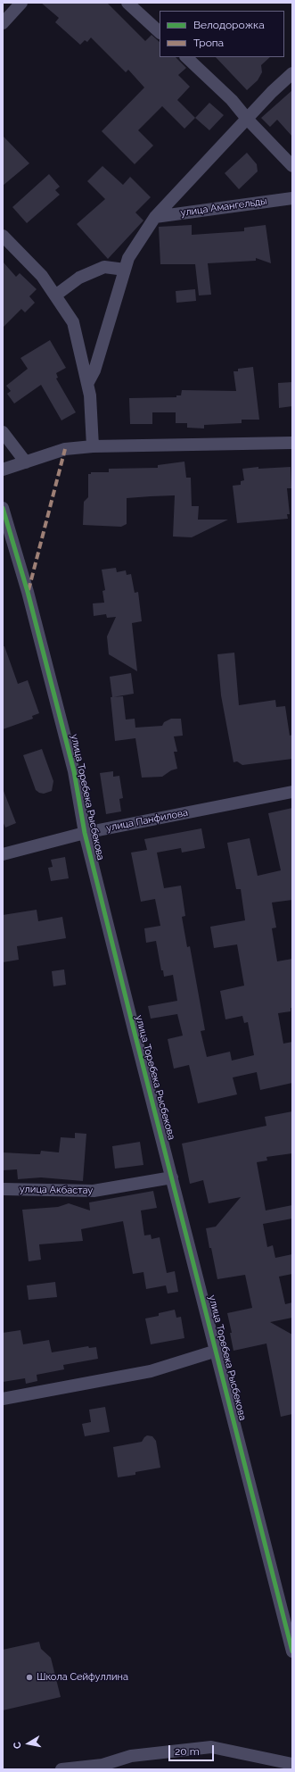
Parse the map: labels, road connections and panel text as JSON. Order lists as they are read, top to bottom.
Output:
{
  "streets": {
    "street": [
      "улица Амангельды",
      "улица Торебека Рысбекова",
      "улица Панфилова",
      "улица Акбастау"
    ]
  },
  "crossings": [
    ["улица Торебека Рысбекова", "улица Панфилова"],
    ["улица Торебека Рысбекова", "улица Акбастау"]
  ],
  "places": ["Школа Сейфуллина"],
  "legend": ["Велодорожка", "Тропа"],
  "scale_bar": "20 m",
  "north": "left"
}
